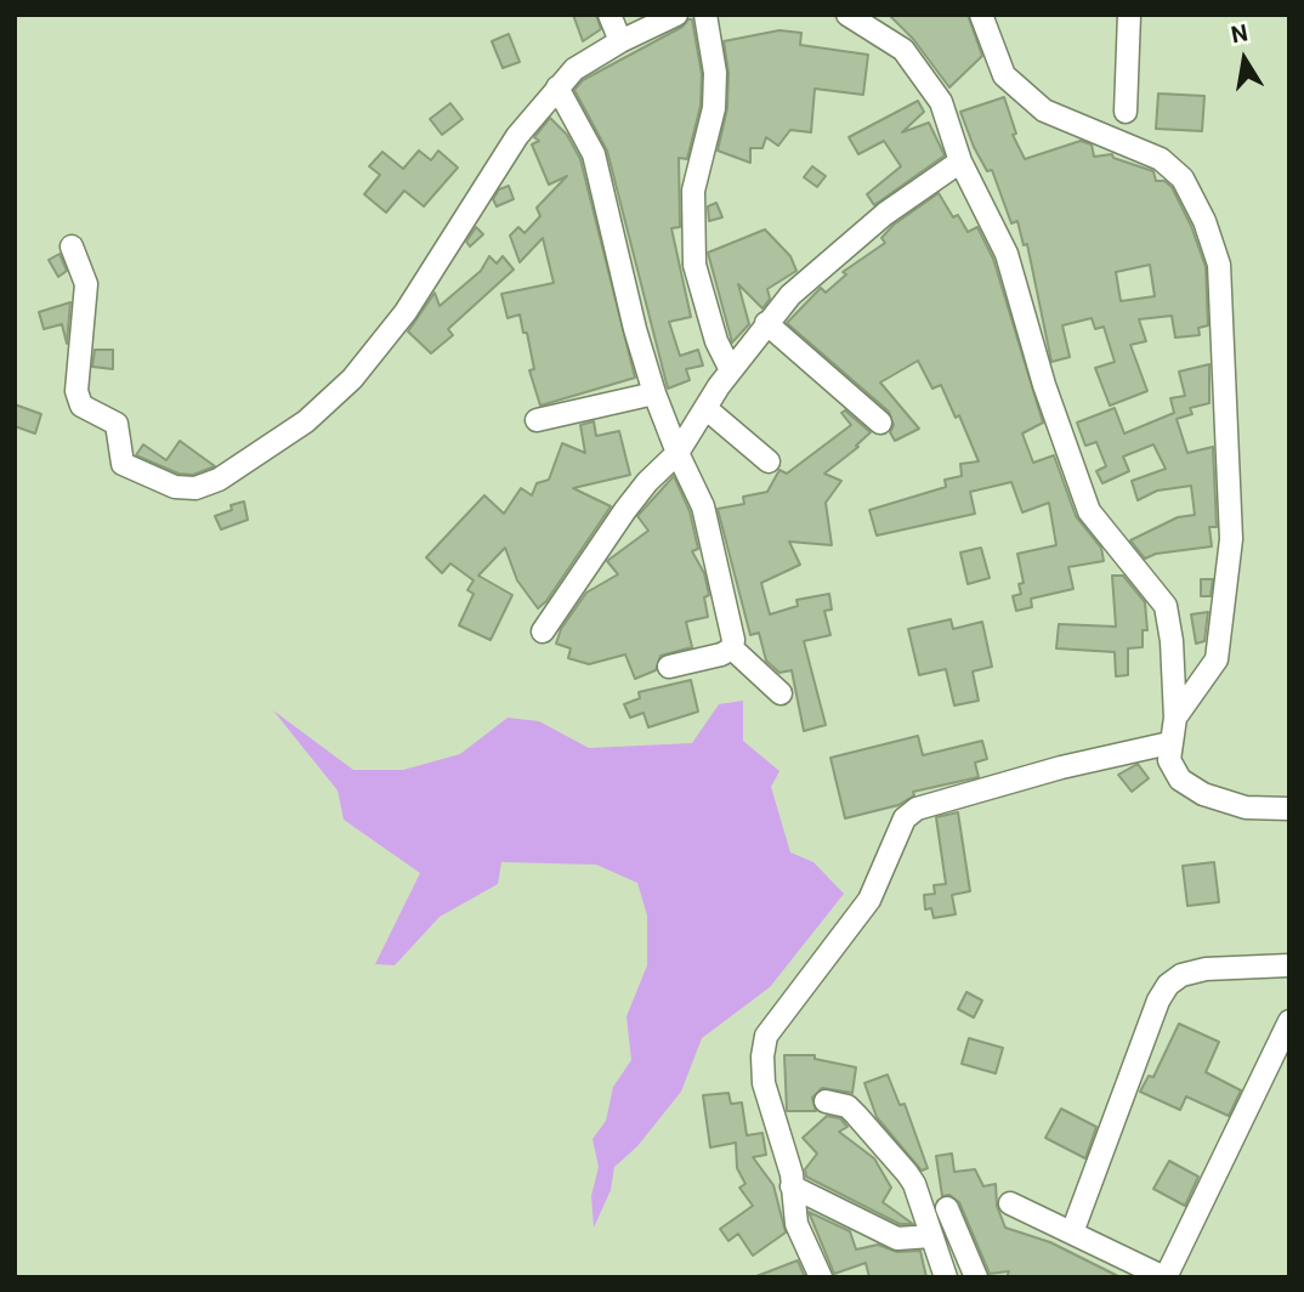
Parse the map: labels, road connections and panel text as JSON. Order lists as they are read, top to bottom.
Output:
{
  "north": "top"
}
